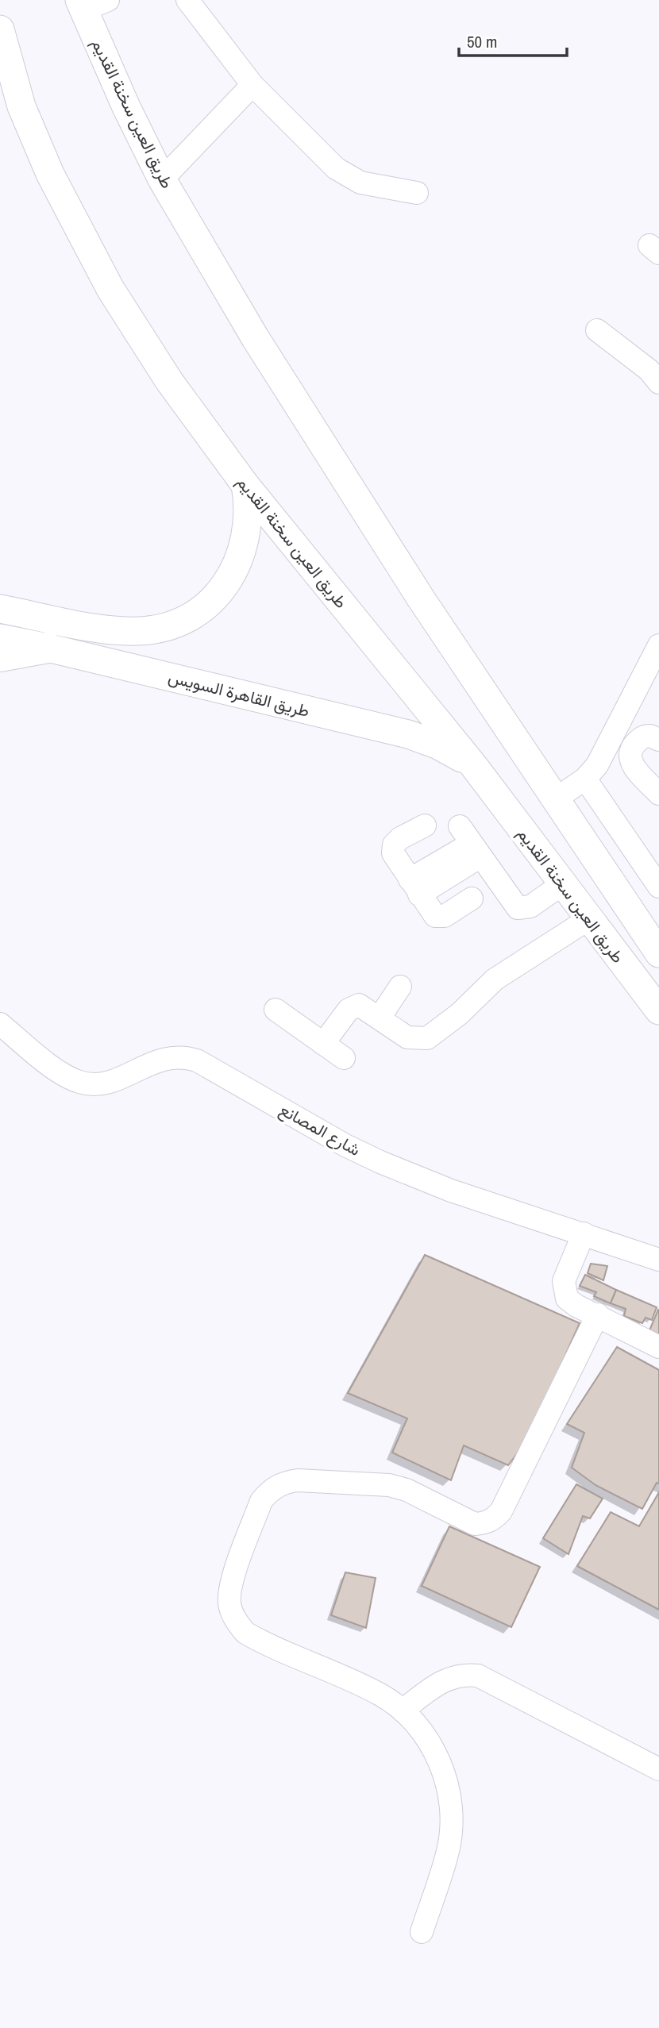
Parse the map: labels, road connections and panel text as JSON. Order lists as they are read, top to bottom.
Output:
{
  "streets": {
    "main road": ["طريق العين سخنة القديم", "طريق القاهرة السويس"],
    "street": ["شارع المصانع"]
  },
  "crossings": [
    ["طريق العين سخنة القديم", "طريق القاهرة السويس"]
  ],
  "scale_bar": "50 m"
}
